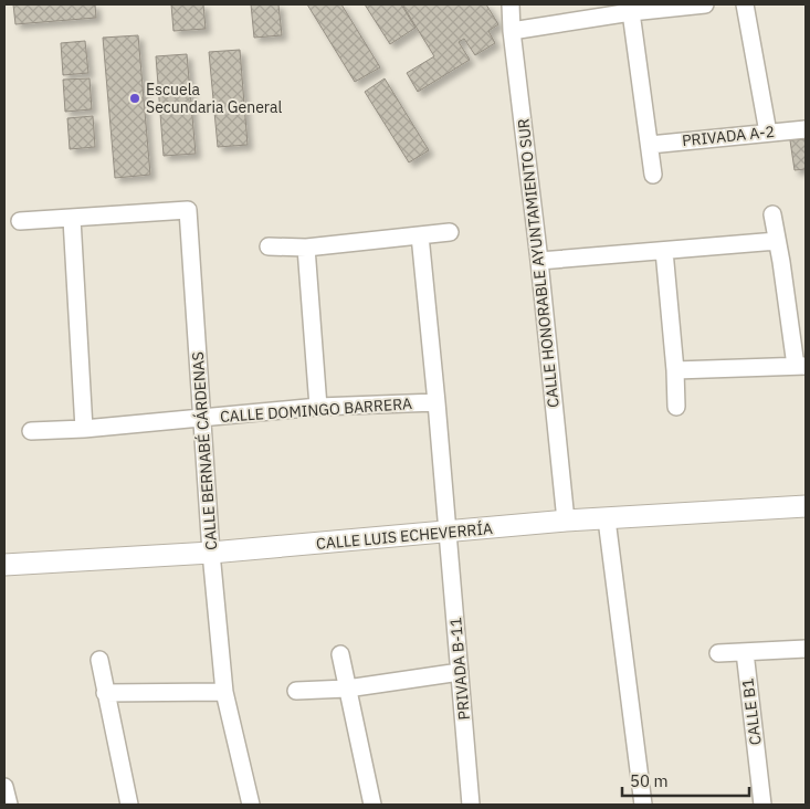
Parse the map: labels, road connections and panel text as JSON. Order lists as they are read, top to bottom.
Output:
{
  "streets": {
    "street": [
      "PRIVADA A-2",
      "CALLE HONORABLE AYUNTAMIENTO SUR",
      "CALLE DOMINGO BARRERA",
      "CALLE BERNABÉ CÁRDENAS",
      "CALLE LUIS ECHEVERRÍA",
      "PRIVADA B-11",
      "CALLE B1"
    ]
  },
  "crossings": [
    ["CALLE HONORABLE AYUNTAMIENTO SUR", "CALLE LUIS ECHEVERRÍA"],
    ["CALLE DOMINGO BARRERA", "CALLE BERNABÉ CÁRDENAS"],
    ["CALLE BERNABÉ CÁRDENAS", "CALLE LUIS ECHEVERRÍA"],
    ["CALLE LUIS ECHEVERRÍA", "PRIVADA B-11"]
  ],
  "places": ["Escuela Secundaria General"],
  "scale_bar": "50 m"
}
